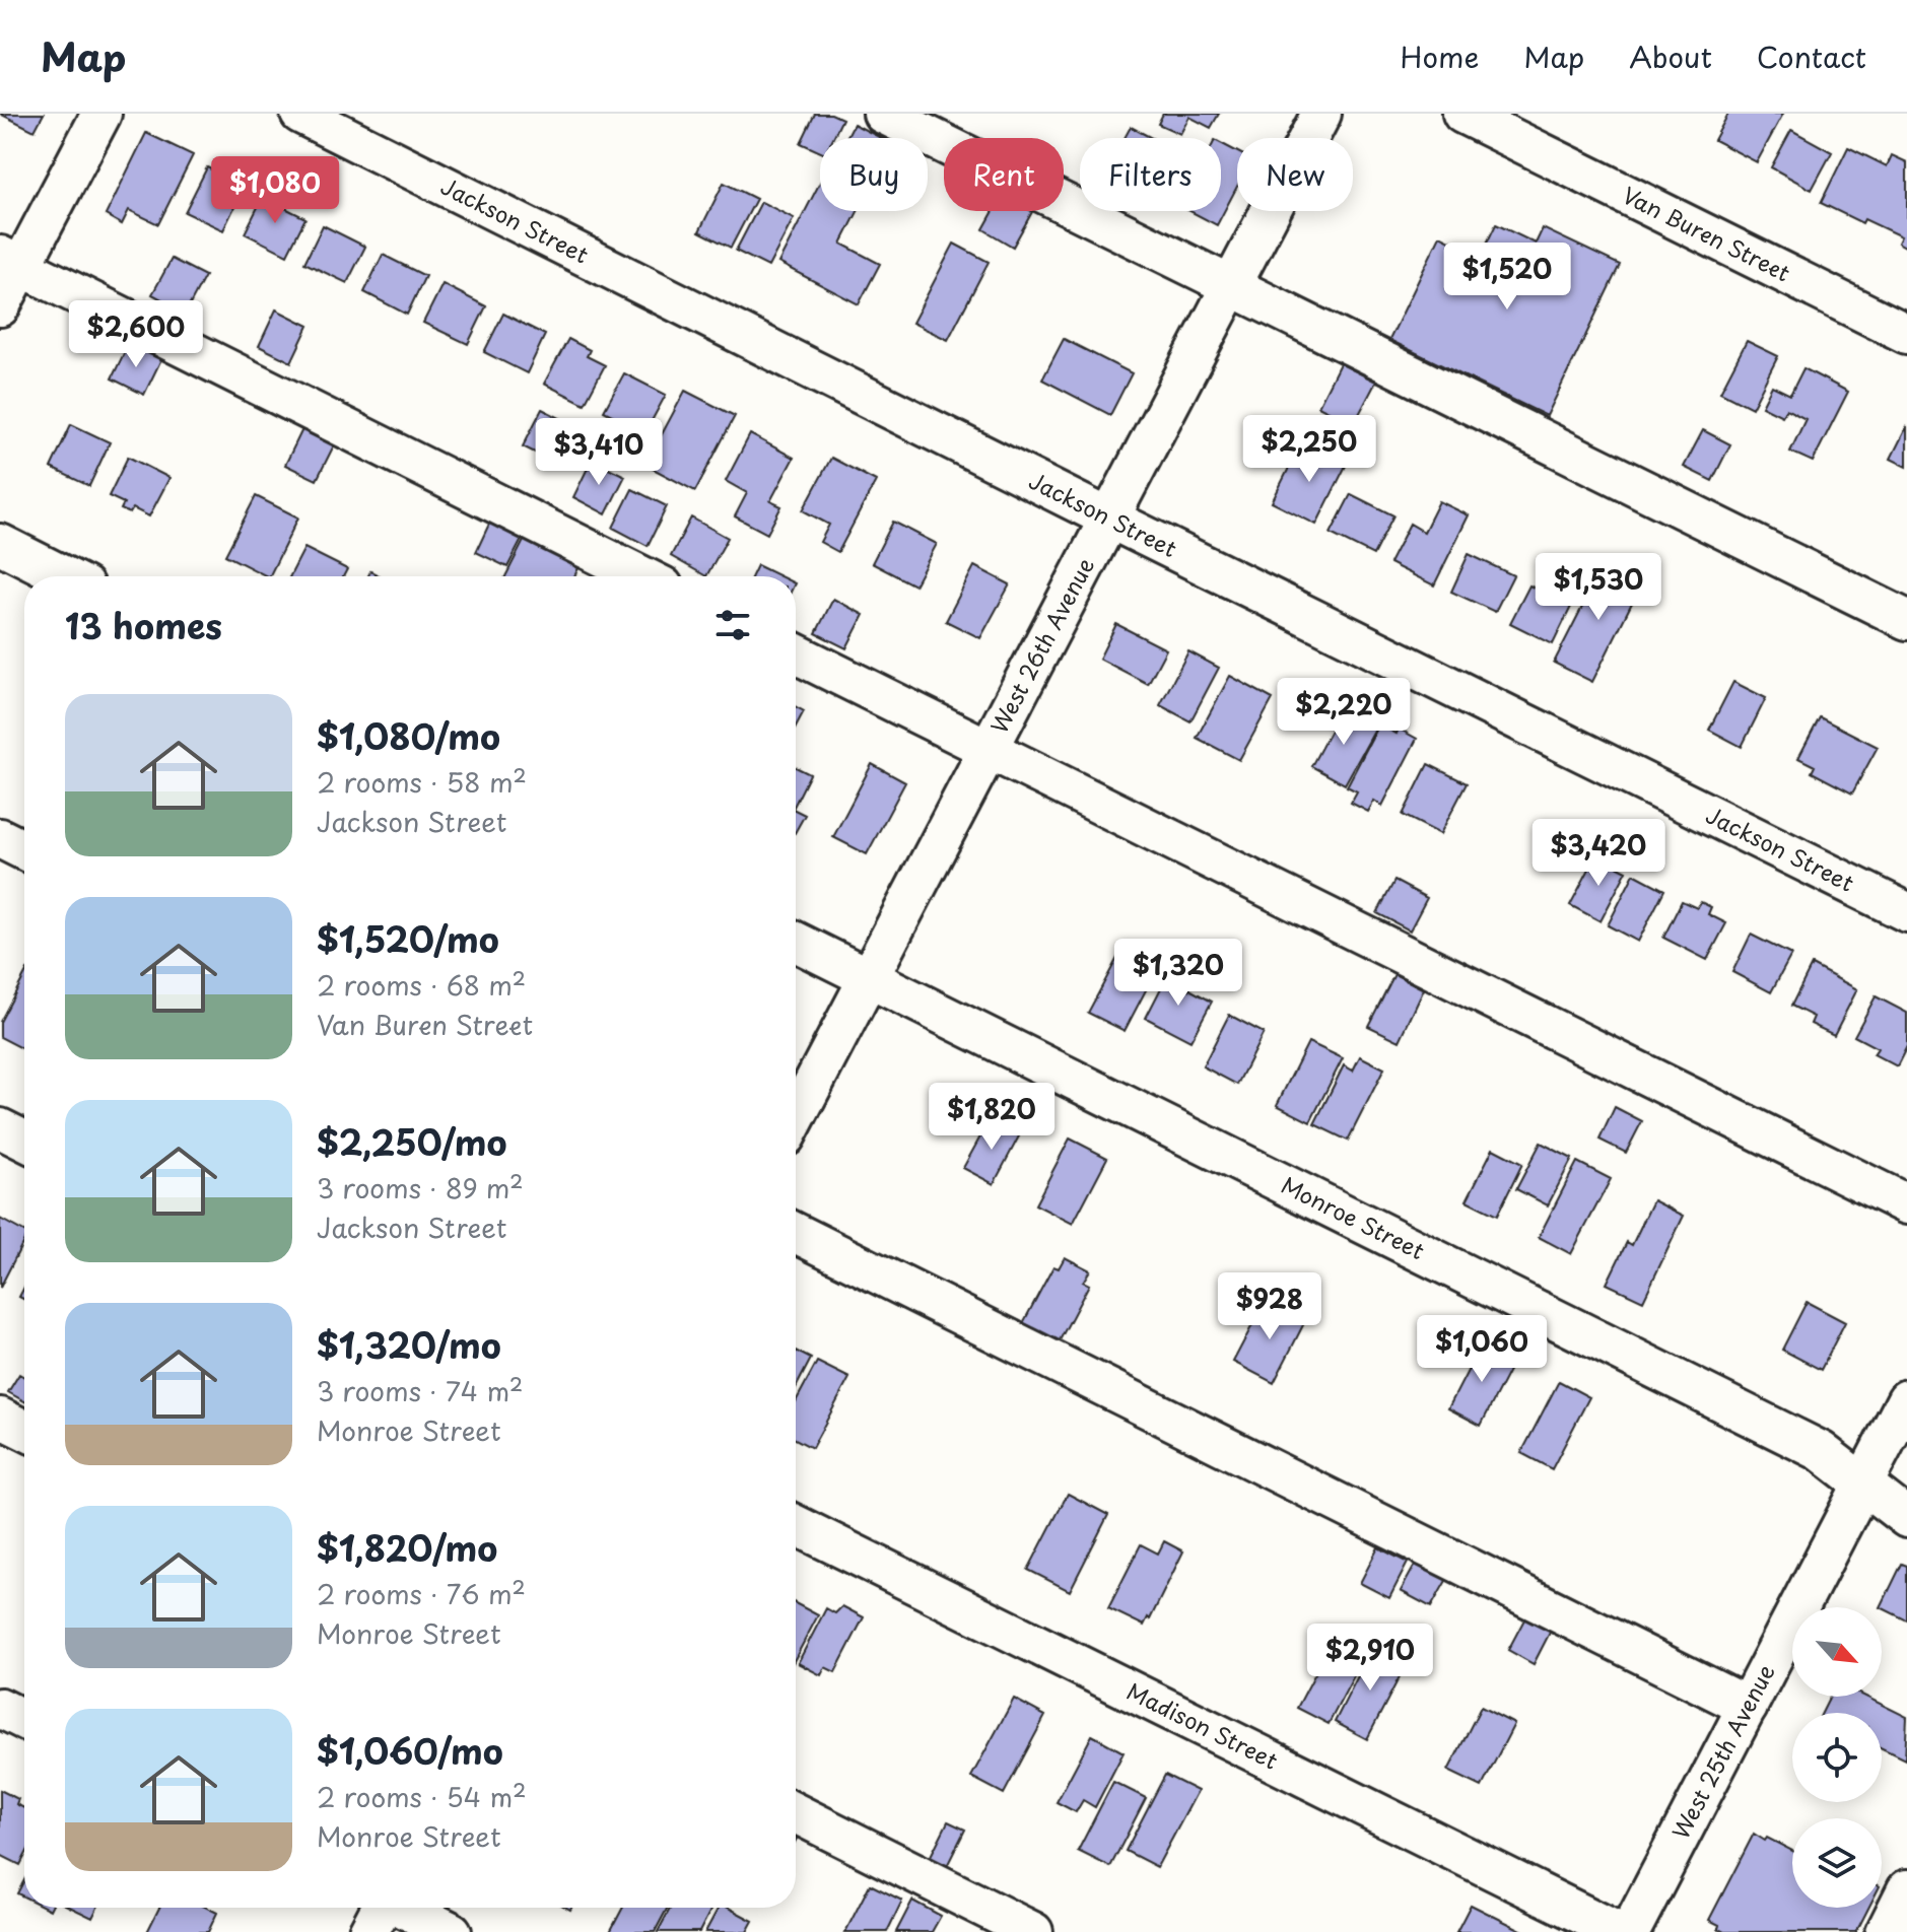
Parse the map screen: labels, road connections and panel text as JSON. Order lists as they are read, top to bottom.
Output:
{
  "streets": {
    "street": [
      "Jackson Street",
      "Van Buren Street",
      "West 26th Avenue",
      "Monroe Street",
      "Madison Street",
      "West 25th Avenue"
    ]
  },
  "crossings": [
    ["Jackson Street", "West 26th Avenue"],
    ["West 26th Avenue", "Monroe Street"],
    ["Monroe Street", "West 25th Avenue"]
  ],
  "north": "bottom right",
  "page": {
    "header": "Map",
    "nav": [
      "Home",
      "Map",
      "About",
      "Contact"
    ],
    "chip": [
      "Buy",
      "Rent",
      "Filters",
      "New"
    ],
    "price": [
      "$1,080",
      "$1,520",
      "$2,600",
      "$2,250",
      "$3,410",
      "$1,530",
      "$2,220",
      "$3,420",
      "$1,320",
      "$1,820",
      "$928",
      "$1,060",
      "$2,910"
    ],
    "heading": "13 homes",
    "list": [
      {
        "name": "$1,080/mo",
        "note": "2 rooms · 58 m² · Jackson Street"
      },
      {
        "name": "$1,520/mo",
        "note": "2 rooms · 68 m² · Van Buren Street"
      },
      {
        "name": "$2,250/mo",
        "note": "3 rooms · 89 m² · Jackson Street"
      },
      {
        "name": "$1,320/mo",
        "note": "3 rooms · 74 m² · Monroe Street"
      },
      {
        "name": "$1,820/mo",
        "note": "2 rooms · 76 m² · Monroe Street"
      },
      {
        "name": "$1,060/mo",
        "note": "2 rooms · 54 m² · Monroe Street"
      }
    ]
  }
}
